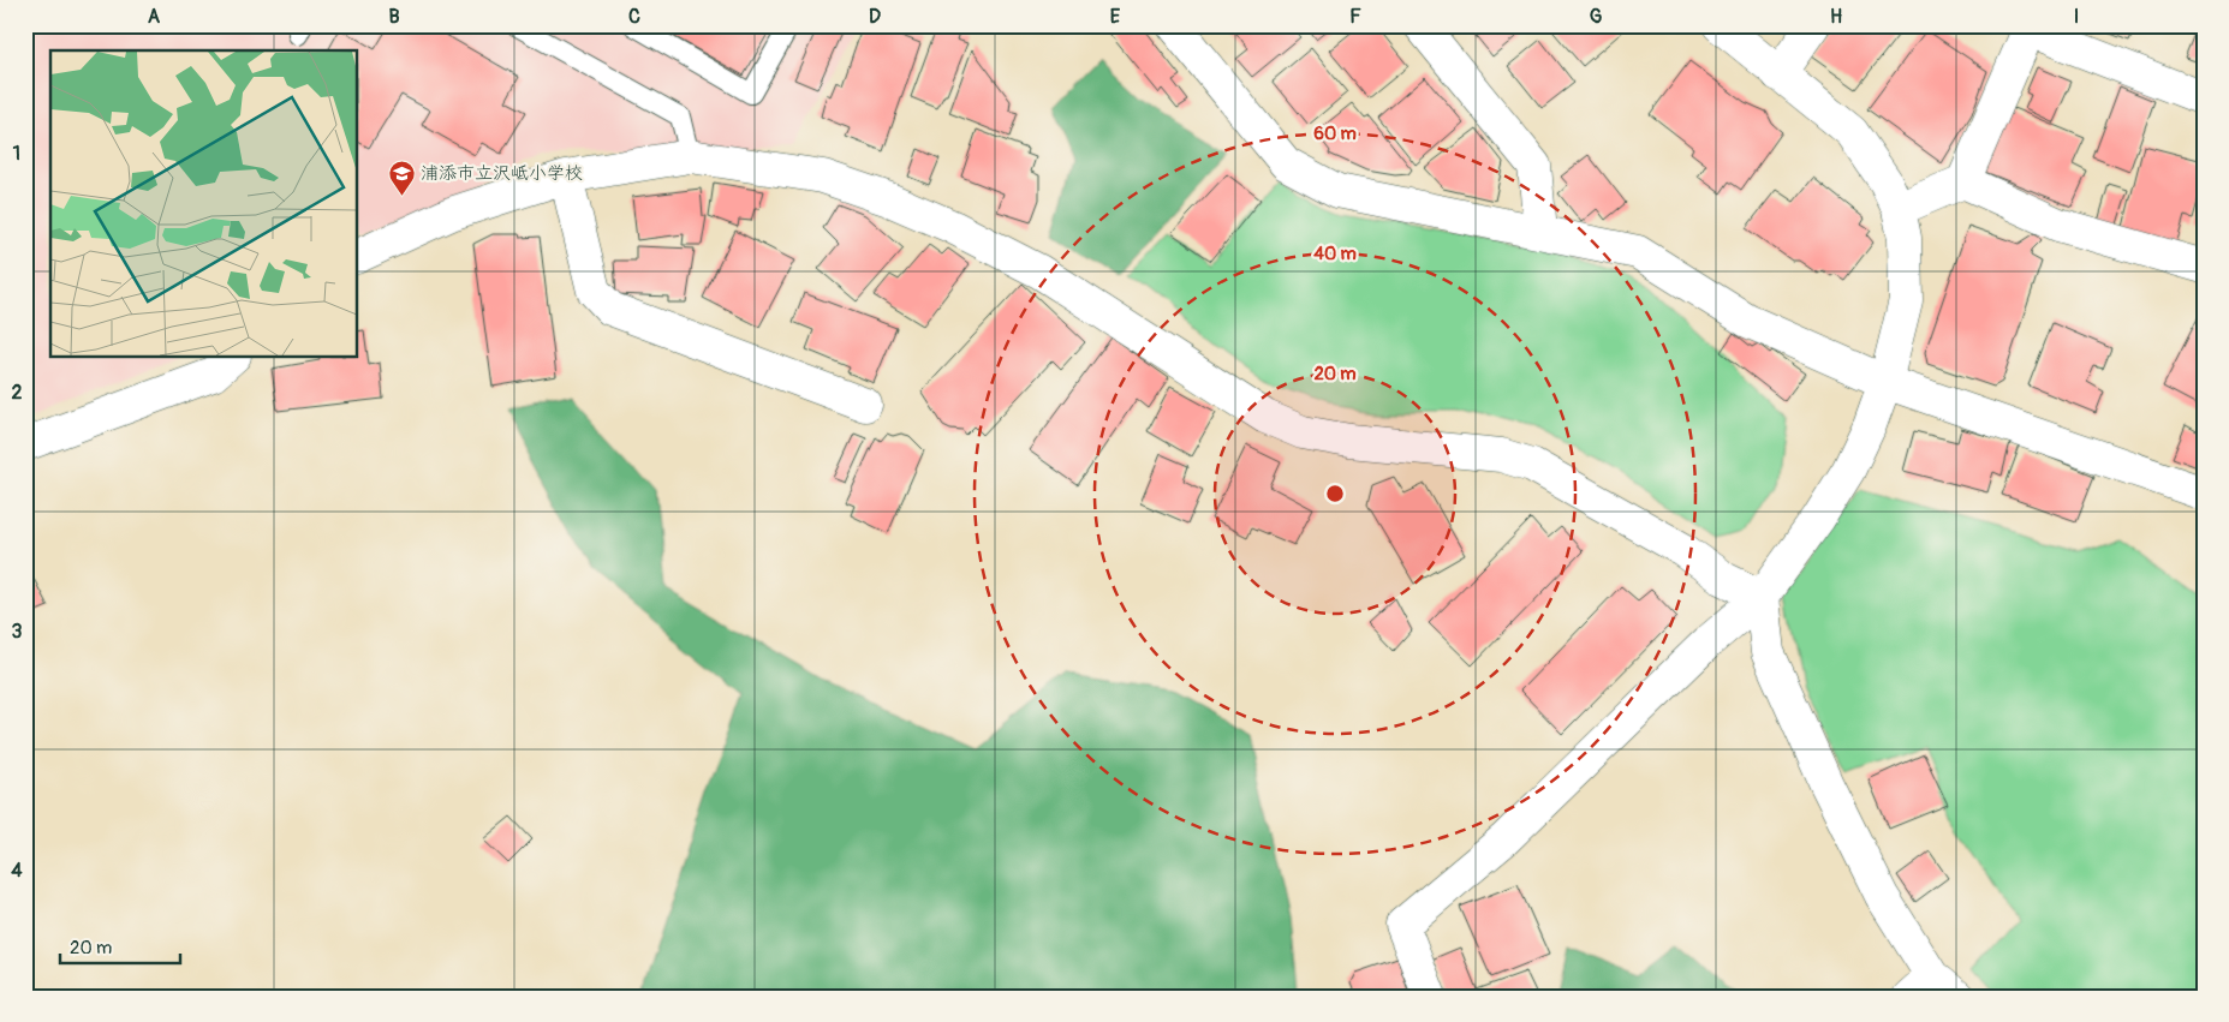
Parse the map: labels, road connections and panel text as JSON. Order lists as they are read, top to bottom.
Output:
{
  "places": {
    "school or university": ["浦添市立沢岻小学校"]
  },
  "scale_bar": "20 m",
  "grid": {
    "columns": [
      "A",
      "B",
      "C",
      "D",
      "E",
      "F",
      "G",
      "H",
      "I"
    ],
    "rows": [
      "1",
      "2",
      "3",
      "4"
    ]
  },
  "rings": ["60 m", "40 m", "20 m"]
}
